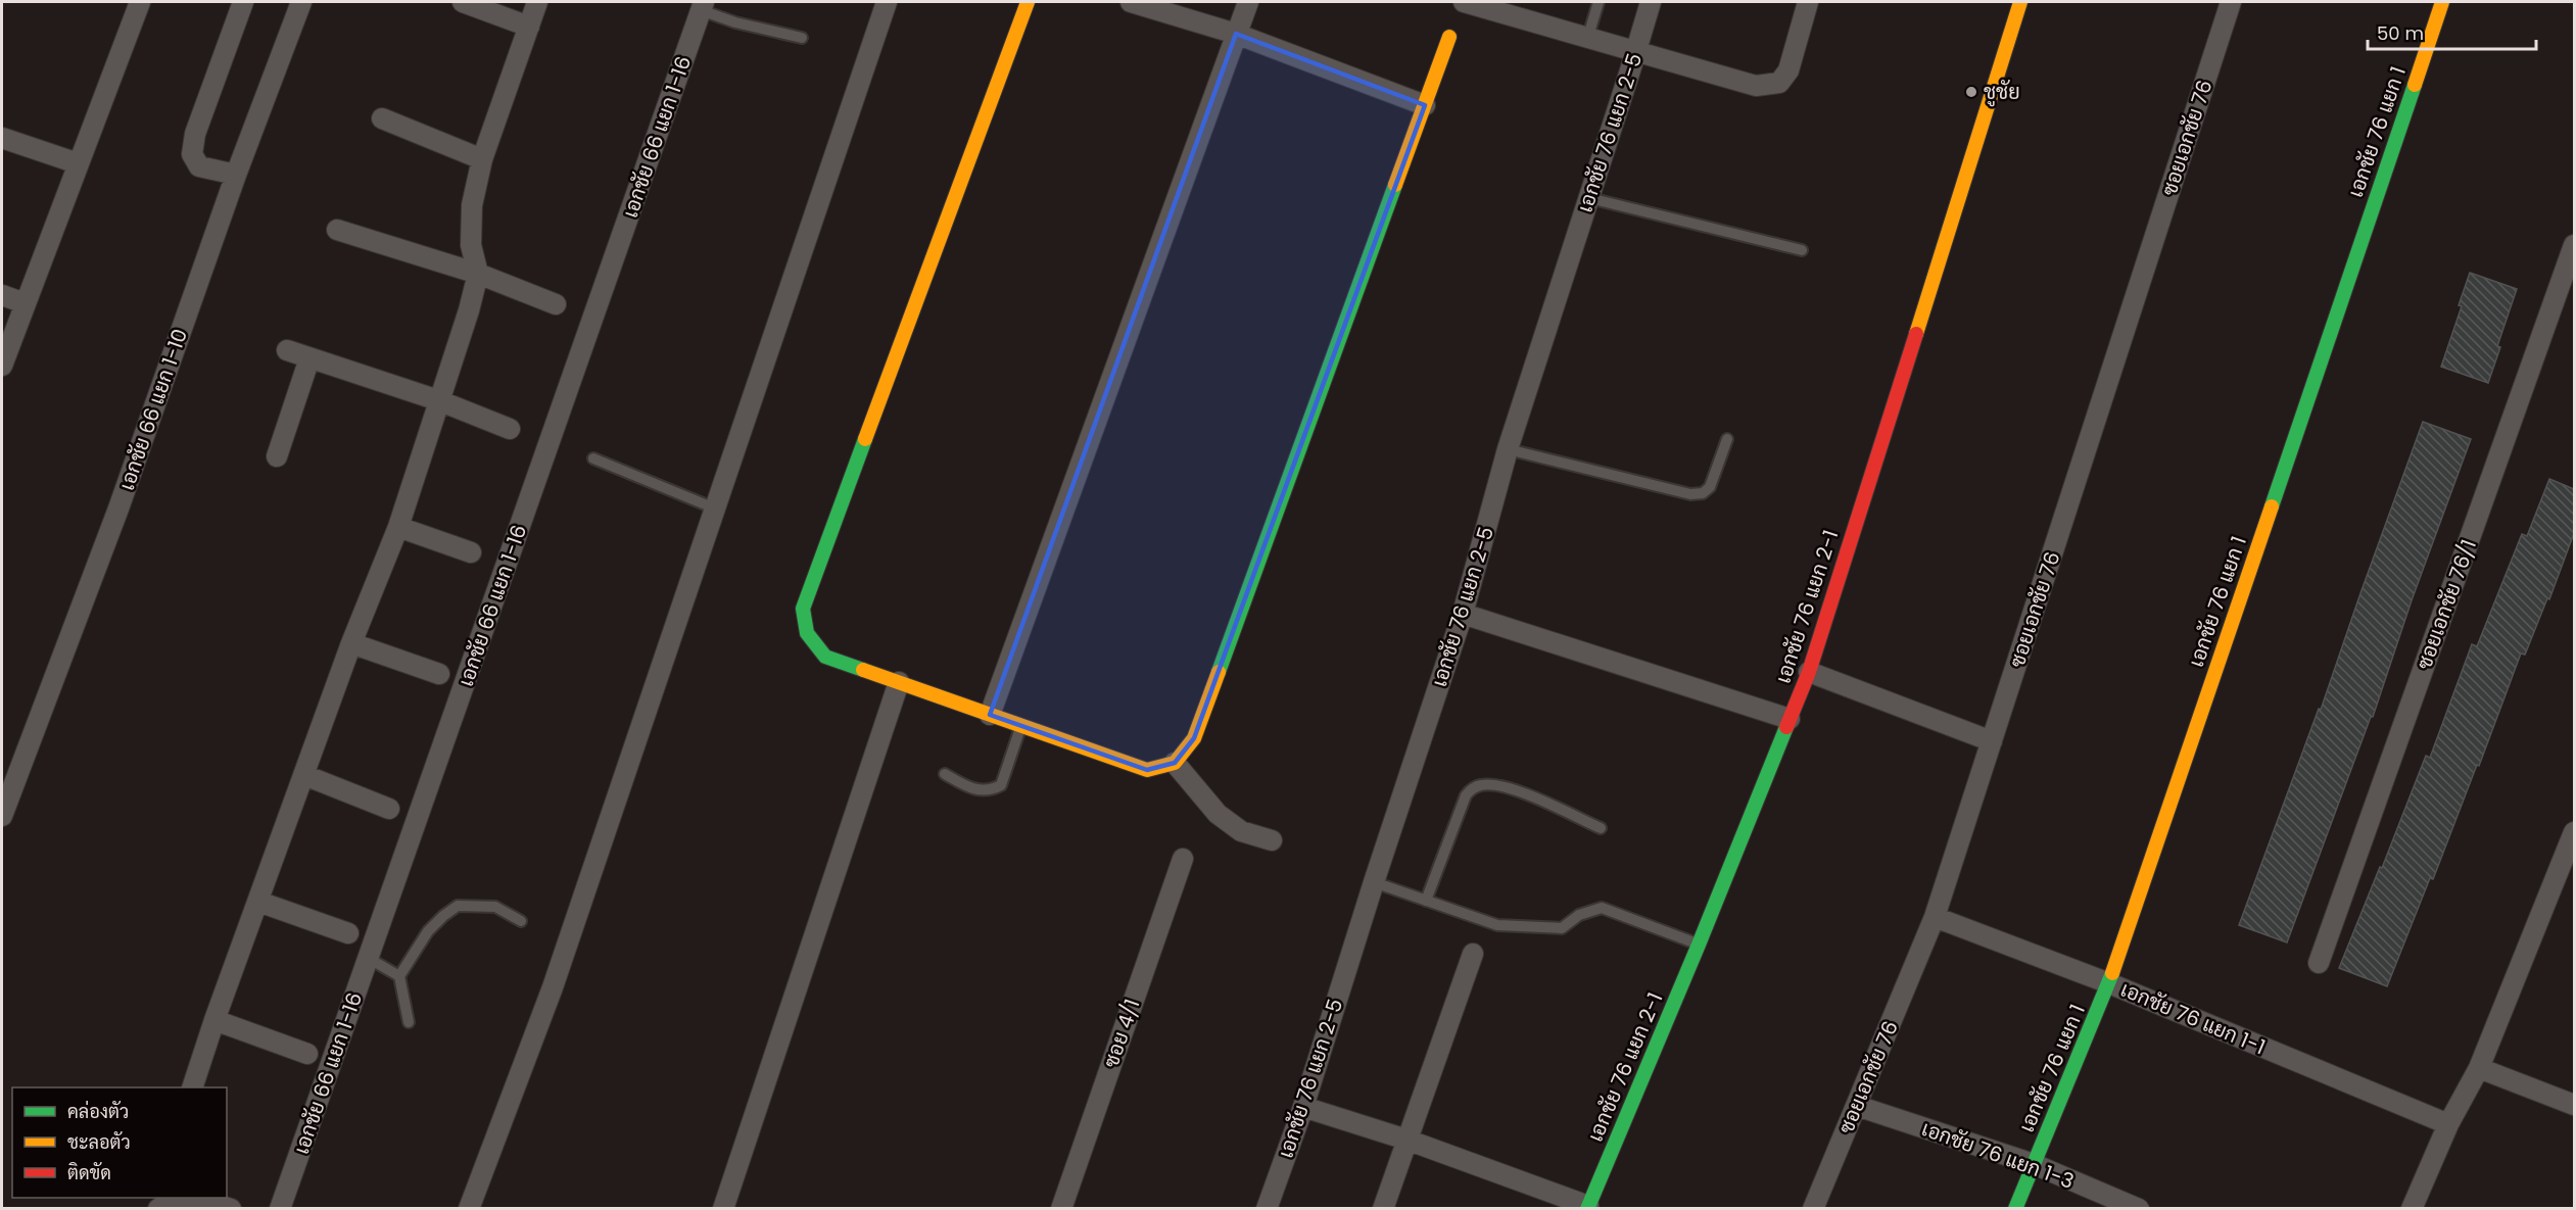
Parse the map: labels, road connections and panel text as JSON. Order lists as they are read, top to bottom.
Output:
{
  "streets": {
    "street": [
      "เอกชัย 76 แยก 1",
      "เอกชัย 76 แยก 2-5",
      "เอกชัย 66 แยก 1-16",
      "ซอยเอกชัย 76",
      "เอกชัย 66 แยก 1-10",
      "ซอยเอกชัย 76/1",
      "เอกชัย 76 แยก 2-1",
      "เอกชัย 76 แยก 1-1",
      "ซอย 4/1",
      "เอกชัย 76 แยก 1-3"
    ]
  },
  "crossings": [
    ["เอกชัย 76 แยก 1", "เอกชัย 76 แยก 1-1"],
    ["เอกชัย 76 แยก 1", "เอกชัย 76 แยก 1-3"],
    ["ซอยเอกชัย 76", "เอกชัย 76 แยก 1-1"],
    ["ซอยเอกชัย 76", "เอกชัย 76 แยก 1-3"]
  ],
  "places": ["ชูชัย"],
  "legend": ["คล่องตัว", "ชะลอตัว", "ติดขัด"],
  "scale_bar": "50 m"
}
